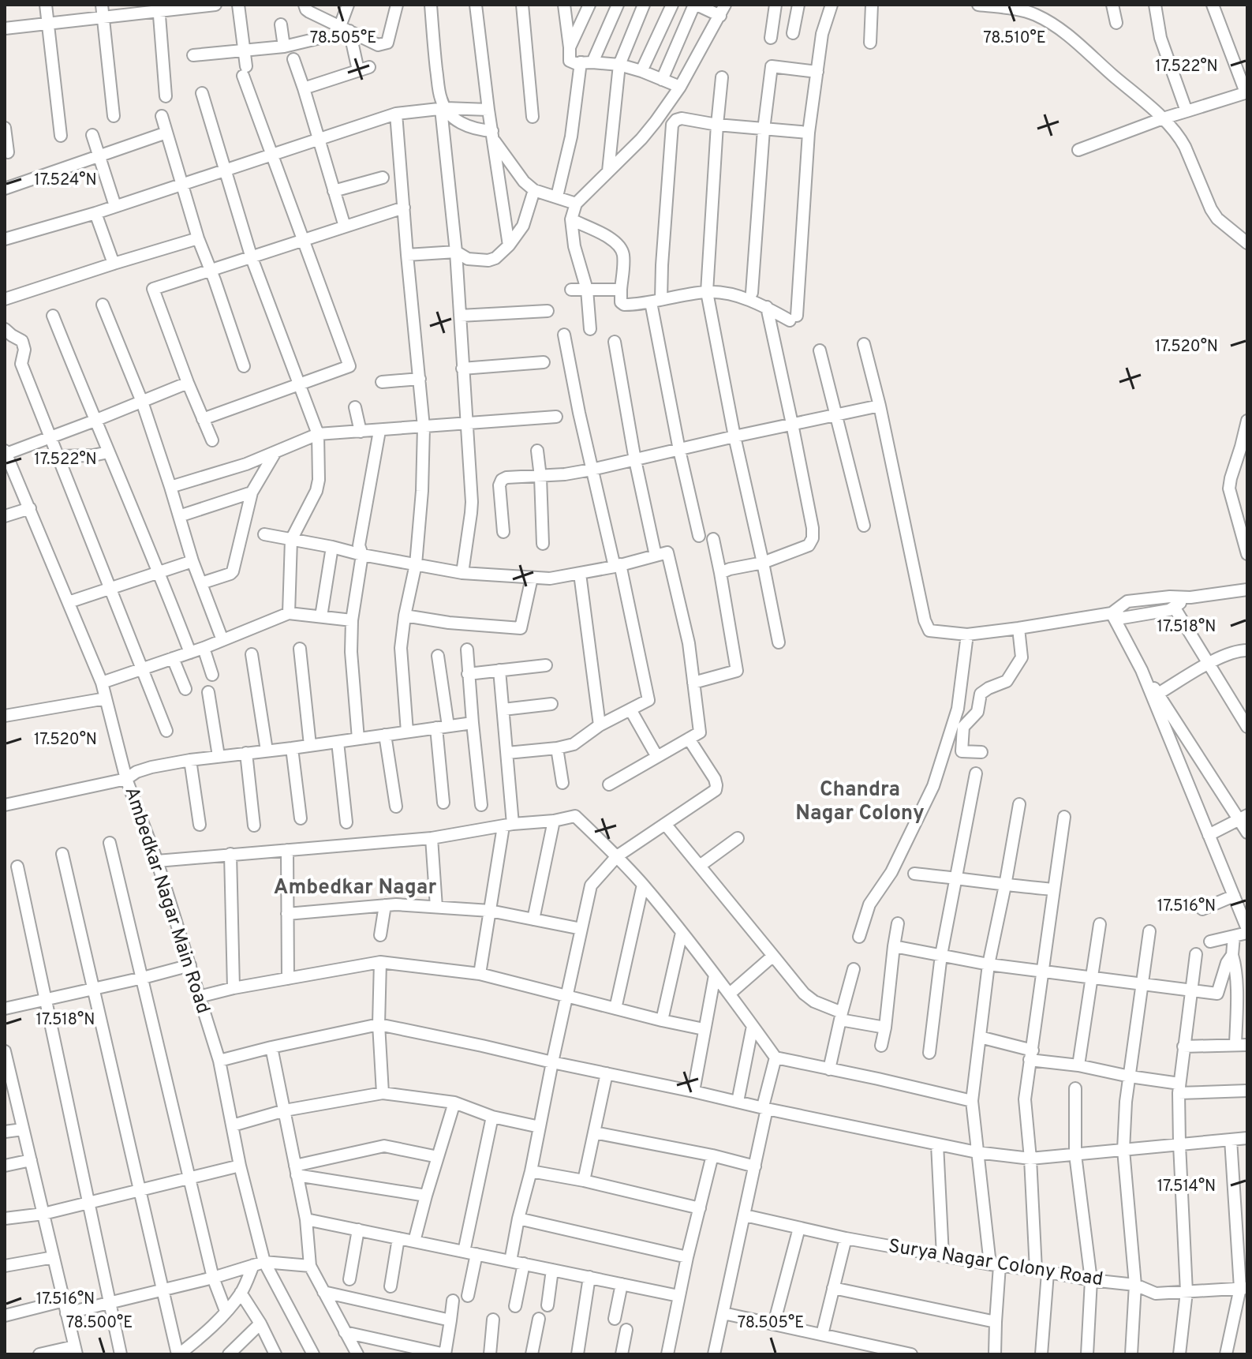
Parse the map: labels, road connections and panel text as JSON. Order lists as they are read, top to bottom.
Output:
{
  "streets": {
    "street": ["Ambedkar Nagar Main Road", "Surya Nagar Colony Road"]
  },
  "districts": ["Chandra Nagar Colony", "Ambedkar Nagar"],
  "coordinates": [
    "78.505°E",
    "78.510°E",
    "17.522°N",
    "17.524°N",
    "17.520°N",
    "17.518°N",
    "17.516°N",
    "17.514°N",
    "78.500°E"
  ]
}
